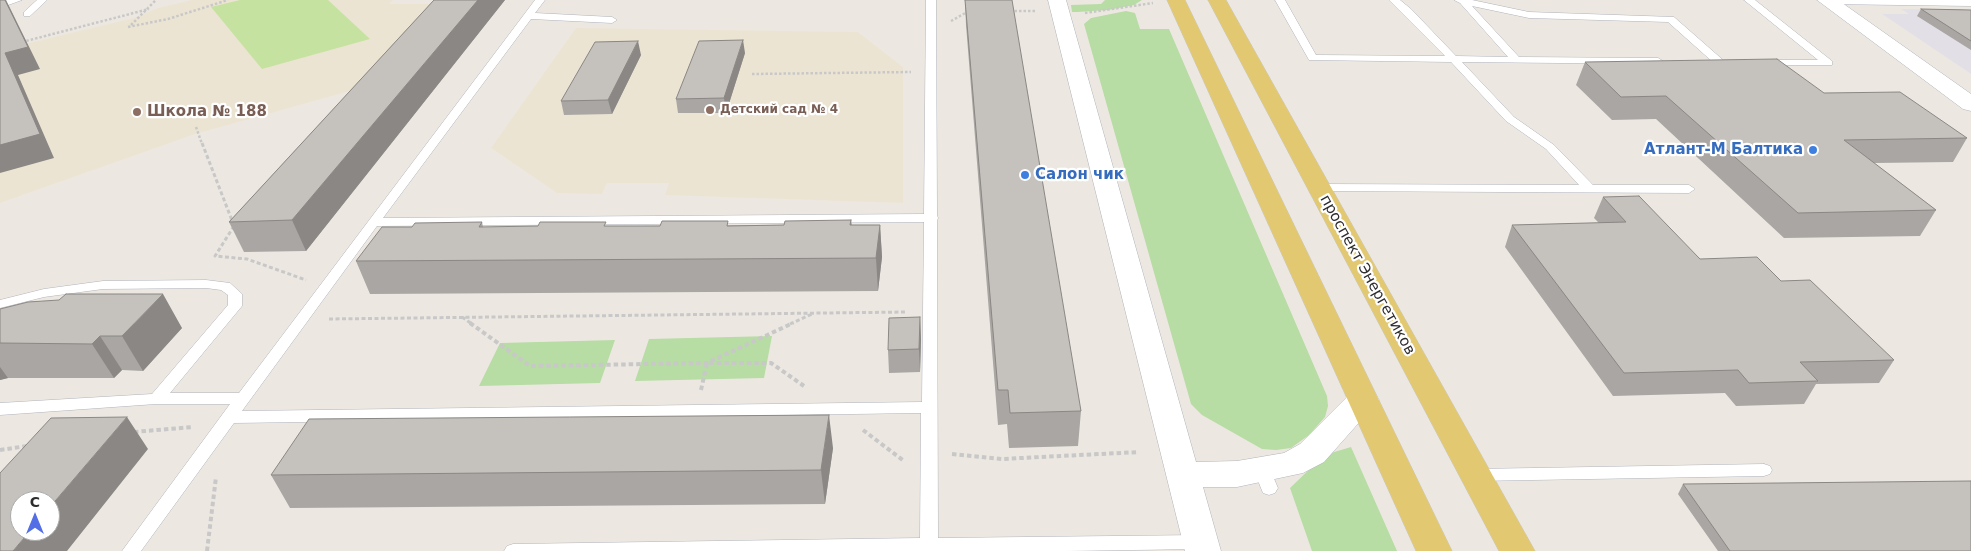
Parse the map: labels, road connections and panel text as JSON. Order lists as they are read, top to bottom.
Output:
{
  "streets": {
    "main road": ["проспект Энергетиков"]
  },
  "places": [
    "Детский сад № 4",
    "Школа № 188",
    "Атлант-М Балтика",
    "Салон чик"
  ],
  "north": "top"
}
